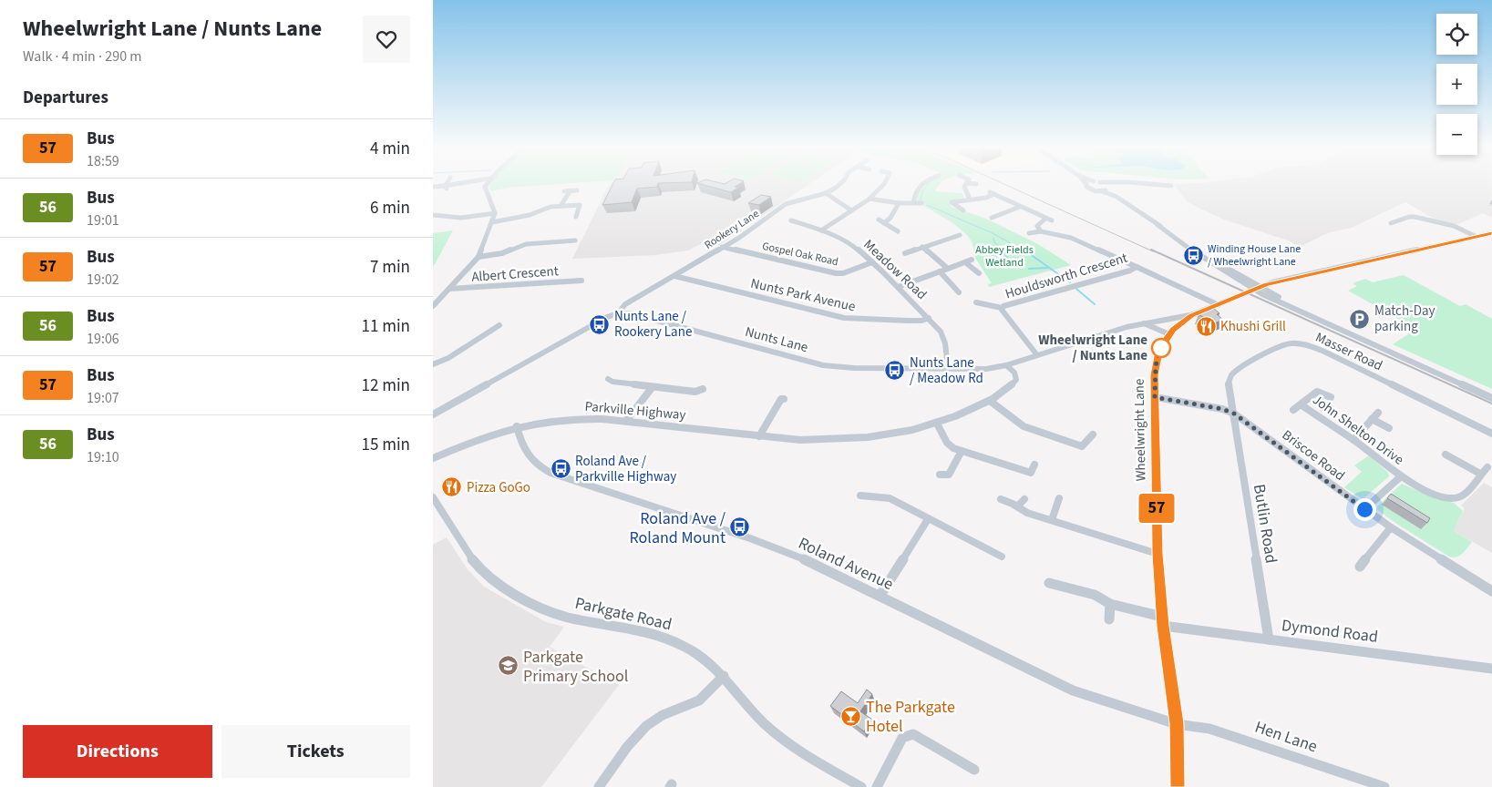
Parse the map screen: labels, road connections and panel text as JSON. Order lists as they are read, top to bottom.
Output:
{
  "streets": {
    "street": [
      "Rookery Lane",
      "Gospel Oak Road",
      "Meadow Road",
      "Albert Crescent",
      "Houldsworth Crescent",
      "Nunts Park Avenue",
      "Nunts Lane",
      "Masser Road",
      "Parkville Highway",
      "Wheelwright Lane",
      "John Shelton Drive",
      "Briscoe Road",
      "Butlin Road",
      "Roland Avenue",
      "Parkgate Road",
      "Dymond Road",
      "Hen Lane"
    ]
  },
  "crossings": [
    ["Rookery Lane", "Gospel Oak Road"],
    ["Rookery Lane", "Nunts Park Avenue"],
    ["Rookery Lane", "Nunts Lane"],
    ["Gospel Oak Road", "Meadow Road"],
    ["Meadow Road", "Nunts Park Avenue"],
    ["Meadow Road", "Nunts Lane"],
    ["Houldsworth Crescent", "Nunts Lane"],
    ["Houldsworth Crescent", "Wheelwright Lane"],
    ["Nunts Lane", "Parkville Highway"],
    ["Nunts Lane", "Wheelwright Lane"],
    ["Masser Road", "Briscoe Road"],
    ["Masser Road", "Butlin Road"],
    ["Parkville Highway", "Roland Avenue"],
    ["Wheelwright Lane", "Briscoe Road"],
    ["Wheelwright Lane", "Roland Avenue"],
    ["Wheelwright Lane", "Dymond Road"],
    ["Wheelwright Lane", "Hen Lane"],
    ["John Shelton Drive", "Briscoe Road"],
    ["Briscoe Road", "Butlin Road"],
    ["Butlin Road", "Dymond Road"],
    ["Roland Avenue", "Hen Lane"]
  ],
  "parks": ["Abbey Fields Wetland"],
  "places": {
    "bus stop": [
      "Winding House Lane / Wheelwright Lane",
      "Nunts Lane / Rookery Lane",
      "Nunts Lane / Meadow Rd",
      "Roland Ave / Parkville Highway",
      "Roland Ave / Roland Mount"
    ],
    "parking": ["Match-Day parking"],
    "restaurant": ["Khushi Grill", "Pizza GoGo"],
    "other": ["Wheelwright Lane / Nunts Lane"],
    "school or university": ["Parkgate Primary School"],
    "bar": ["The Parkgate Hotel"]
  },
  "lines": ["bus line 57"],
  "page": {
    "heading": [
      ["Wheelwright Lane / Nunts Lane", "Walk · 4 min · 290 m"],
      "Departures"
    ],
    "on_map": "57",
    "map_buttons": ["+", "−"],
    "list": [
      {
        "mark": "57",
        "name": "Bus",
        "note": "18:59",
        "value": "4 min"
      },
      {
        "mark": "56",
        "name": "Bus",
        "note": "19:01",
        "value": "6 min"
      },
      {
        "mark": "57",
        "name": "Bus",
        "note": "19:02",
        "value": "7 min"
      },
      {
        "mark": "56",
        "name": "Bus",
        "note": "19:06",
        "value": "11 min"
      },
      {
        "mark": "57",
        "name": "Bus",
        "note": "19:07",
        "value": "12 min"
      },
      {
        "mark": "56",
        "name": "Bus",
        "note": "19:10",
        "value": "15 min"
      }
    ],
    "buttons": ["Directions", "Tickets"]
  }
}
